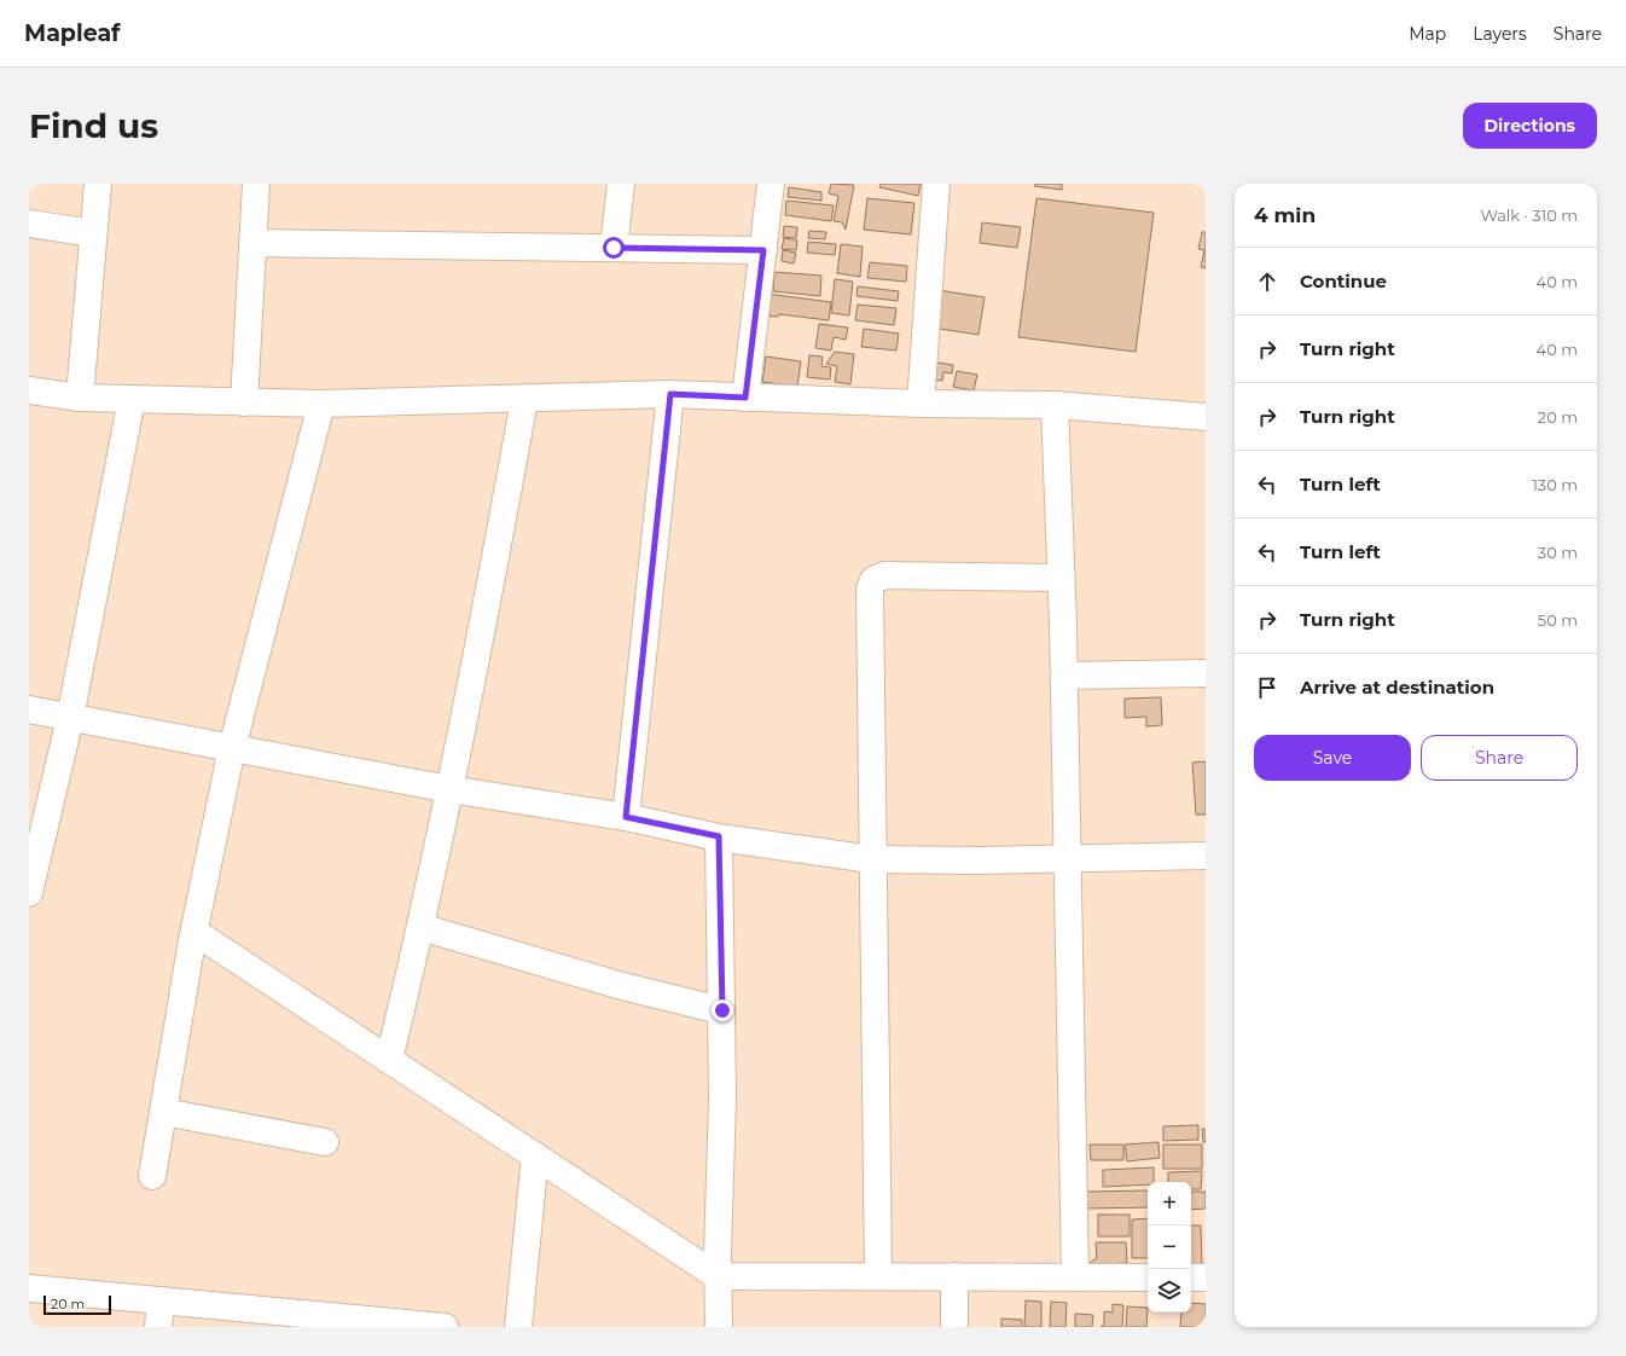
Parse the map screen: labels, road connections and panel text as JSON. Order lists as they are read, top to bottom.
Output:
{
  "scale_bar": "20 m",
  "page": {
    "header": "Mapleaf",
    "nav": ["Map", "Layers", "Share"],
    "buttons": [
      "Directions",
      ["Save", "Share"]
    ],
    "title": "Find us",
    "heading": ["4 min", "Walk · 310 m"],
    "list": [
      ["Continue", "40 m"],
      ["Turn right", "40 m"],
      ["Turn right", "20 m"],
      ["Turn left", "130 m"],
      ["Turn left", "30 m"],
      ["Turn right", "50 m"],
      "Arrive at destination"
    ],
    "map_buttons": ["+", "−"],
    "scale": "20 m"
  }
}
